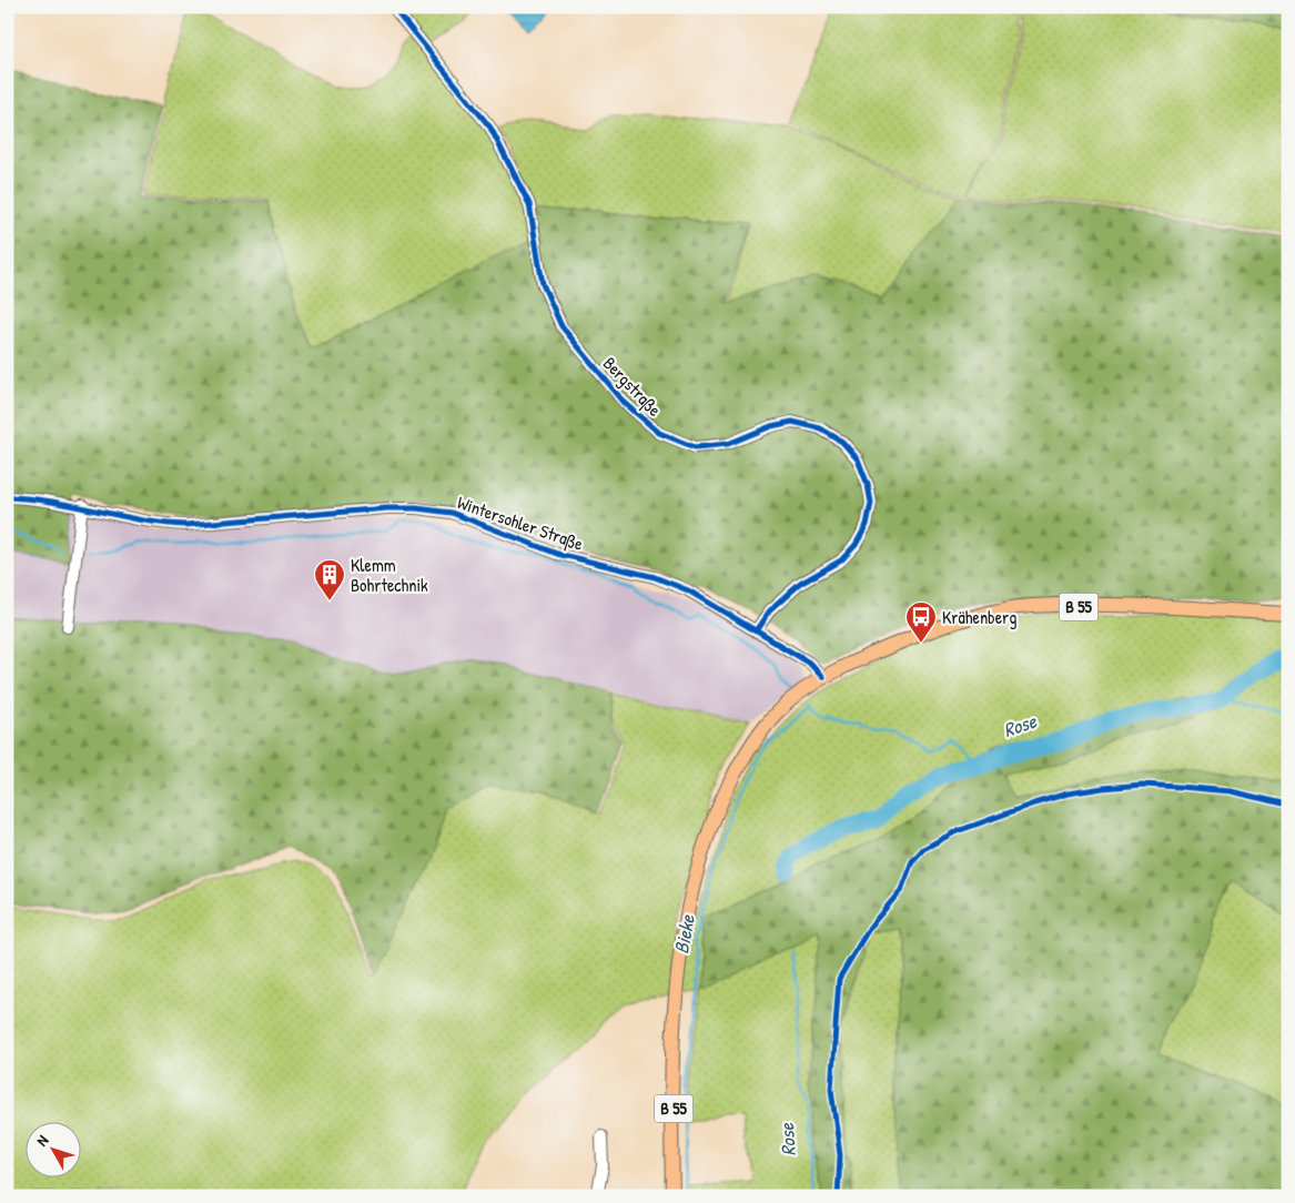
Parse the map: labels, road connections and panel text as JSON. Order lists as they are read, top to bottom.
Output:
{
  "streets": {
    "main road": ["B 55"],
    "street": ["Bergstraße", "Wintersohler Straße"]
  },
  "crossings": [
    ["Bergstraße", "Wintersohler Straße"],
    ["Wintersohler Straße", "B 55"]
  ],
  "water": ["Rose", "Bieke"],
  "places": {
    "building": ["Klemm Bohrtechnik"],
    "bus stop": ["Krähenberg"]
  },
  "north": "top left"
}
